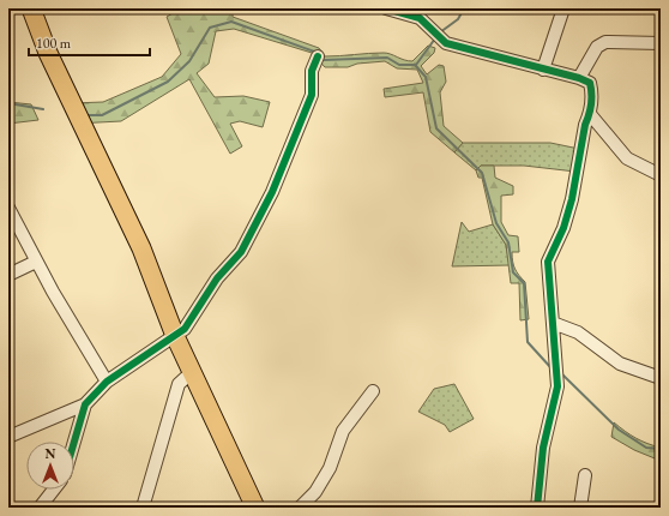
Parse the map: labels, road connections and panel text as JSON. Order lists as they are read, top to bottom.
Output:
{
  "scale_bar": "100 m",
  "north": "top"
}
